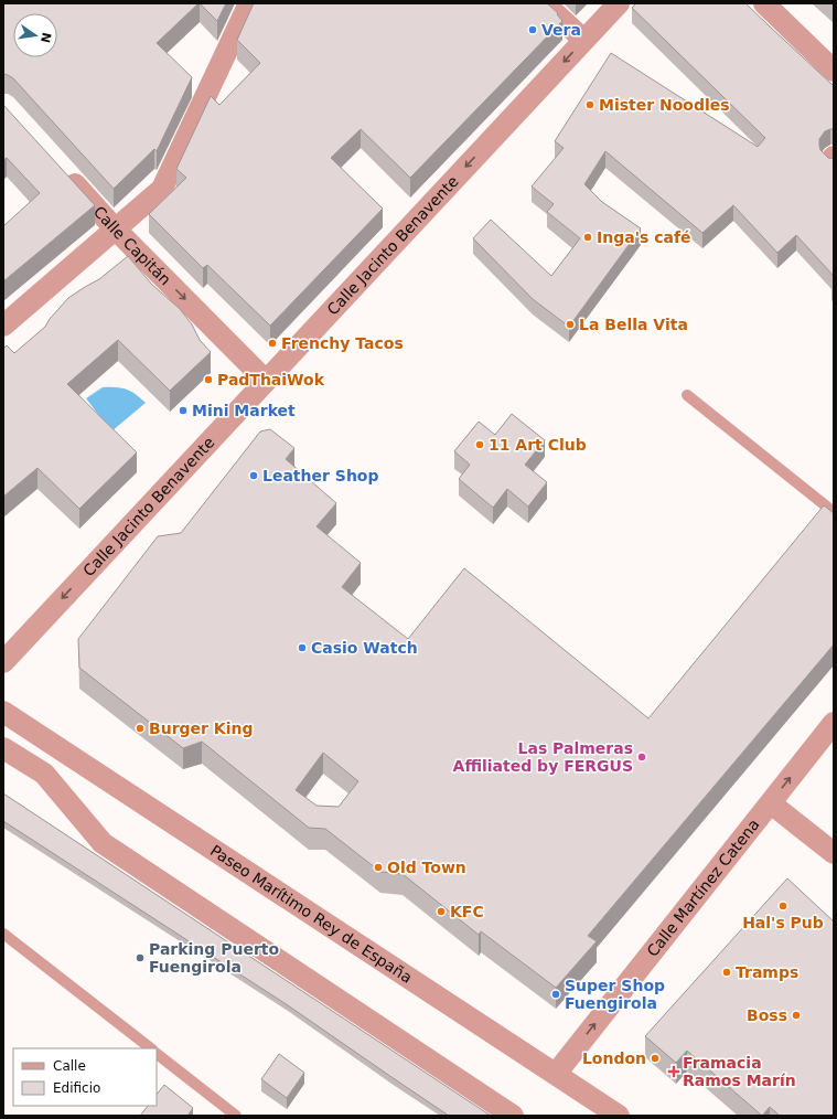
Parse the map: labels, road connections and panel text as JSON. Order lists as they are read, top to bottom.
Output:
{
  "streets": {
    "street": [
      "Calle Capitán",
      "Calle Jacinto Benavente",
      "Calle Martínez Catena",
      "Paseo Marítimo Rey de España"
    ]
  },
  "crossings": [
    ["Calle Capitán", "Calle Jacinto Benavente"],
    ["Calle Martínez Catena", "Paseo Marítimo Rey de España"]
  ],
  "one_way": ["Calle Capitán", "Calle Jacinto Benavente", "Calle Martínez Catena"],
  "places": {
    "other": [
      "Vera",
      "Mister Noodles",
      "Inga's café",
      "La Bella Vita",
      "Frenchy Tacos",
      "PadThaiWok",
      "Mini Market",
      "11 Art Club",
      "Leather Shop",
      "Casio Watch",
      "Burger King",
      "Las Palmeras Affiliated by FERGUS",
      "Old Town",
      "Hal's Pub",
      "KFC",
      "Parking Puerto Fuengirola",
      "Tramps",
      "Super Shop Fuengirola",
      "Boss",
      "London"
    ],
    "health": ["Framacia Ramos Marín"]
  },
  "legend": ["Calle", "Edificio"],
  "north": "right"
}
